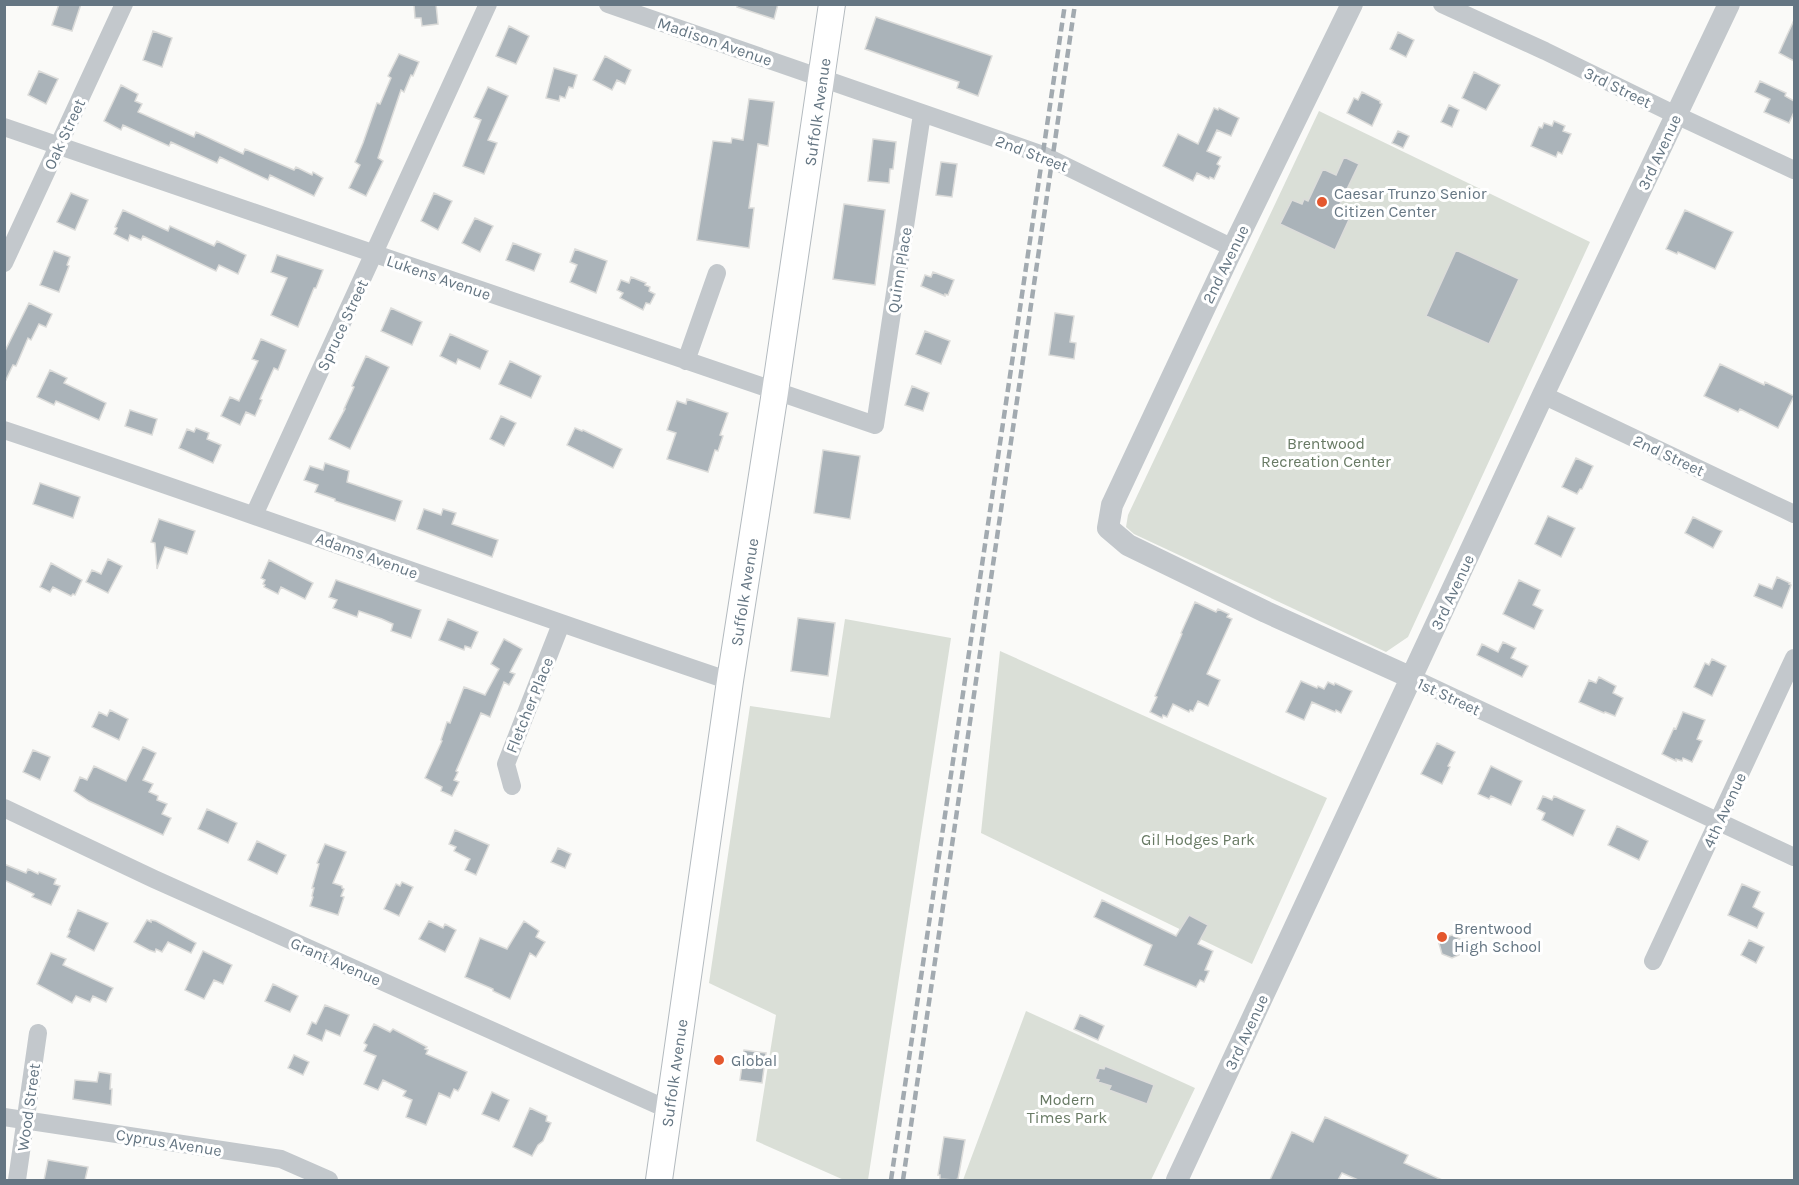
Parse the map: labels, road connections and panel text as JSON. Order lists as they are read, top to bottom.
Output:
{
  "streets": {
    "main road": ["Suffolk Avenue"],
    "street": [
      "Madison Avenue",
      "3rd Street",
      "Oak Street",
      "3rd Avenue",
      "2nd Street",
      "2nd Avenue",
      "Quinn Place",
      "Lukens Avenue",
      "Spruce Street",
      "Adams Avenue",
      "1st Street",
      "Fletcher Place",
      "4th Avenue",
      "Grant Avenue",
      "Wood Street",
      "Cyprus Avenue"
    ]
  },
  "crossings": [
    ["Madison Avenue", "Suffolk Avenue"],
    ["Madison Avenue", "2nd Street"],
    ["3rd Street", "3rd Avenue"],
    ["Suffolk Avenue", "2nd Street"],
    ["Suffolk Avenue", "Lukens Avenue"],
    ["Suffolk Avenue", "Adams Avenue"],
    ["Suffolk Avenue", "Grant Avenue"],
    ["Oak Street", "Lukens Avenue"],
    ["3rd Avenue", "2nd Street"],
    ["3rd Avenue", "1st Street"],
    ["2nd Street", "2nd Avenue"],
    ["2nd Street", "Quinn Place"],
    ["2nd Avenue", "1st Street"],
    ["Quinn Place", "Lukens Avenue"],
    ["Lukens Avenue", "Spruce Street"],
    ["Spruce Street", "Adams Avenue"],
    ["Adams Avenue", "Fletcher Place"],
    ["1st Street", "4th Avenue"],
    ["Wood Street", "Cyprus Avenue"]
  ],
  "parks": ["Brentwood Recreation Center", "Gil Hodges Park", "Modern Times Park"],
  "places": ["Caesar Trunzo Senior Citizen Center", "Brentwood High School", "Global"]
}
